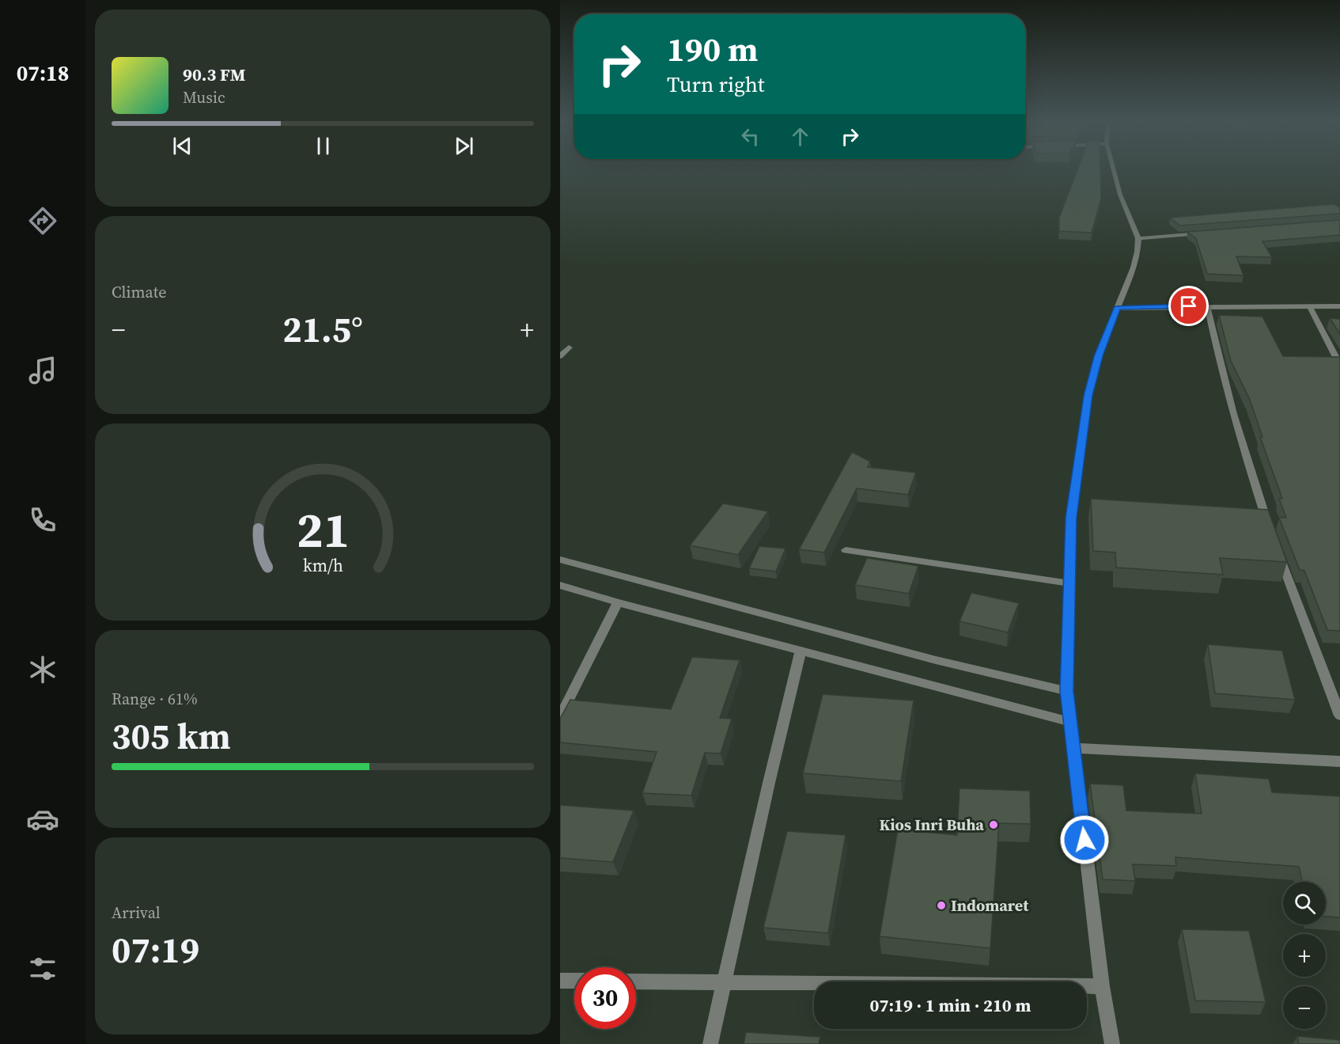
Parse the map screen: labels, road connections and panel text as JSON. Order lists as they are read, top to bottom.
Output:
{
  "places": ["Kios Inri Buha", "Indomaret"],
  "page": {
    "tabs": "07:18",
    "turn": ["190 m", "Turn right"],
    "song": ["90.3 FM", "Music"],
    "tile": [
      "Climate",
      ["Range · 61%", "305 km"],
      ["Arrival", "07:19"]
    ],
    "heat": ["−", "21.5°", "+"],
    "map_buttons": ["+", "−"],
    "limit": "30",
    "trip": "07:19 · 1 min · 210 m",
    "gauge": ["21", "km/h"]
  }
}
